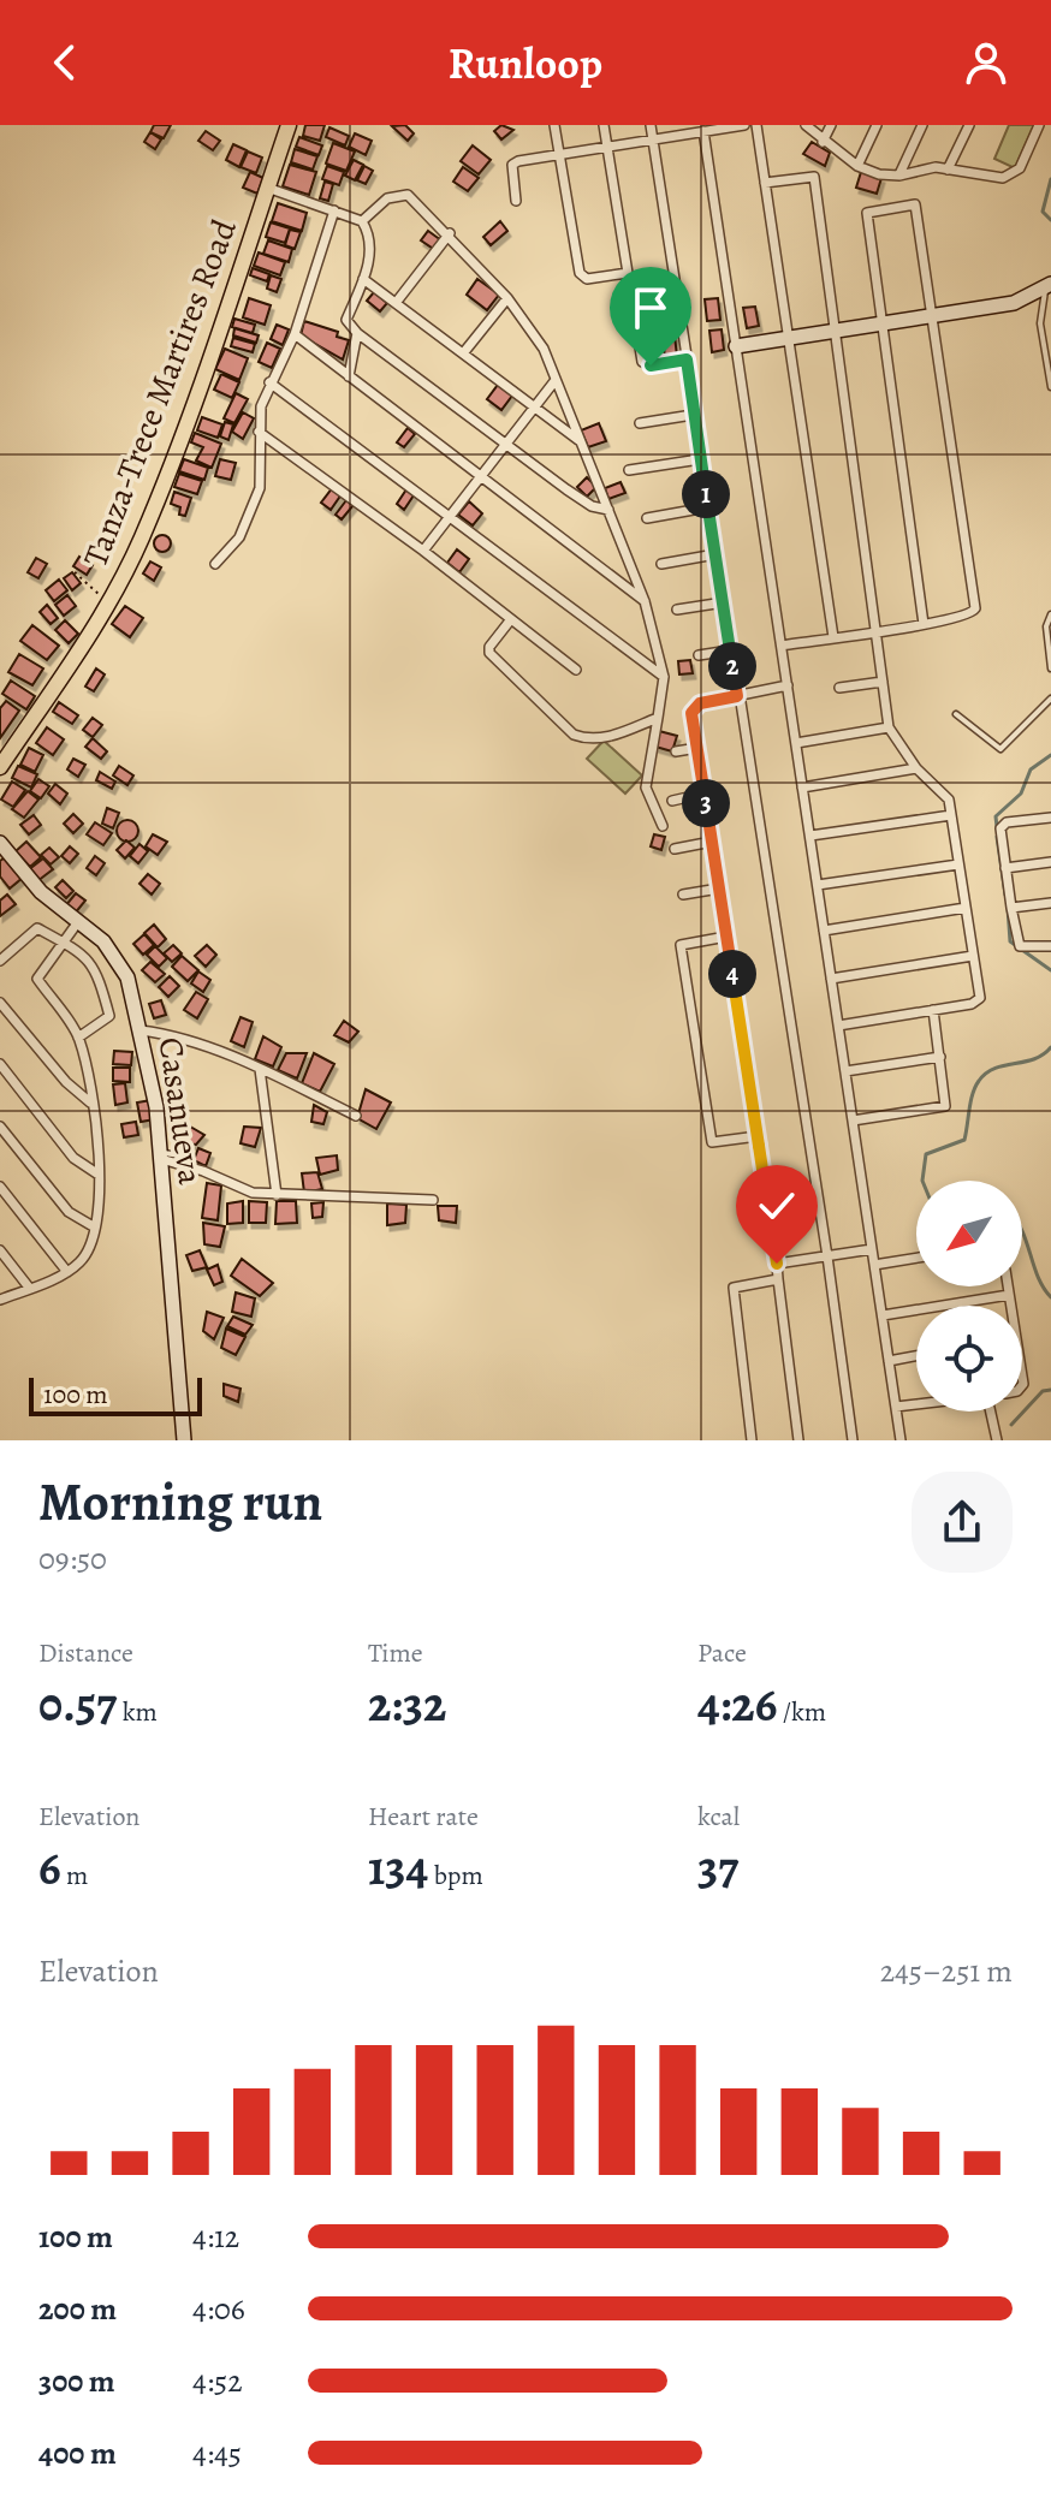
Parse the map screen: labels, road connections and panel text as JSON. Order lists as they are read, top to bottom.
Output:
{
  "streets": {
    "main road": ["Tanza-Trece Martires Road"],
    "street": ["Casanueva"]
  },
  "scale_bar": "100 m",
  "north": "bottom left",
  "page": {
    "header": "Runloop",
    "pins": [
      "1",
      "2",
      "3",
      "4"
    ],
    "scale": "100 m",
    "heading": ["Morning run", "09:50"],
    "stats": [
      ["Distance", "0.57 km"],
      ["Time", "2:32"],
      ["Pace", "4:26 /km"],
      ["Elevation", "6 m"],
      ["Heart rate", "134 bpm"],
      ["kcal", "37"]
    ],
    "chart": ["Elevation", "245–251 m"],
    "list": [
      {
        "name": "100 m",
        "note": "4:12"
      },
      {
        "name": "200 m",
        "note": "4:06"
      },
      {
        "name": "300 m",
        "note": "4:52"
      },
      {
        "name": "400 m",
        "note": "4:45"
      }
    ]
  }
}
